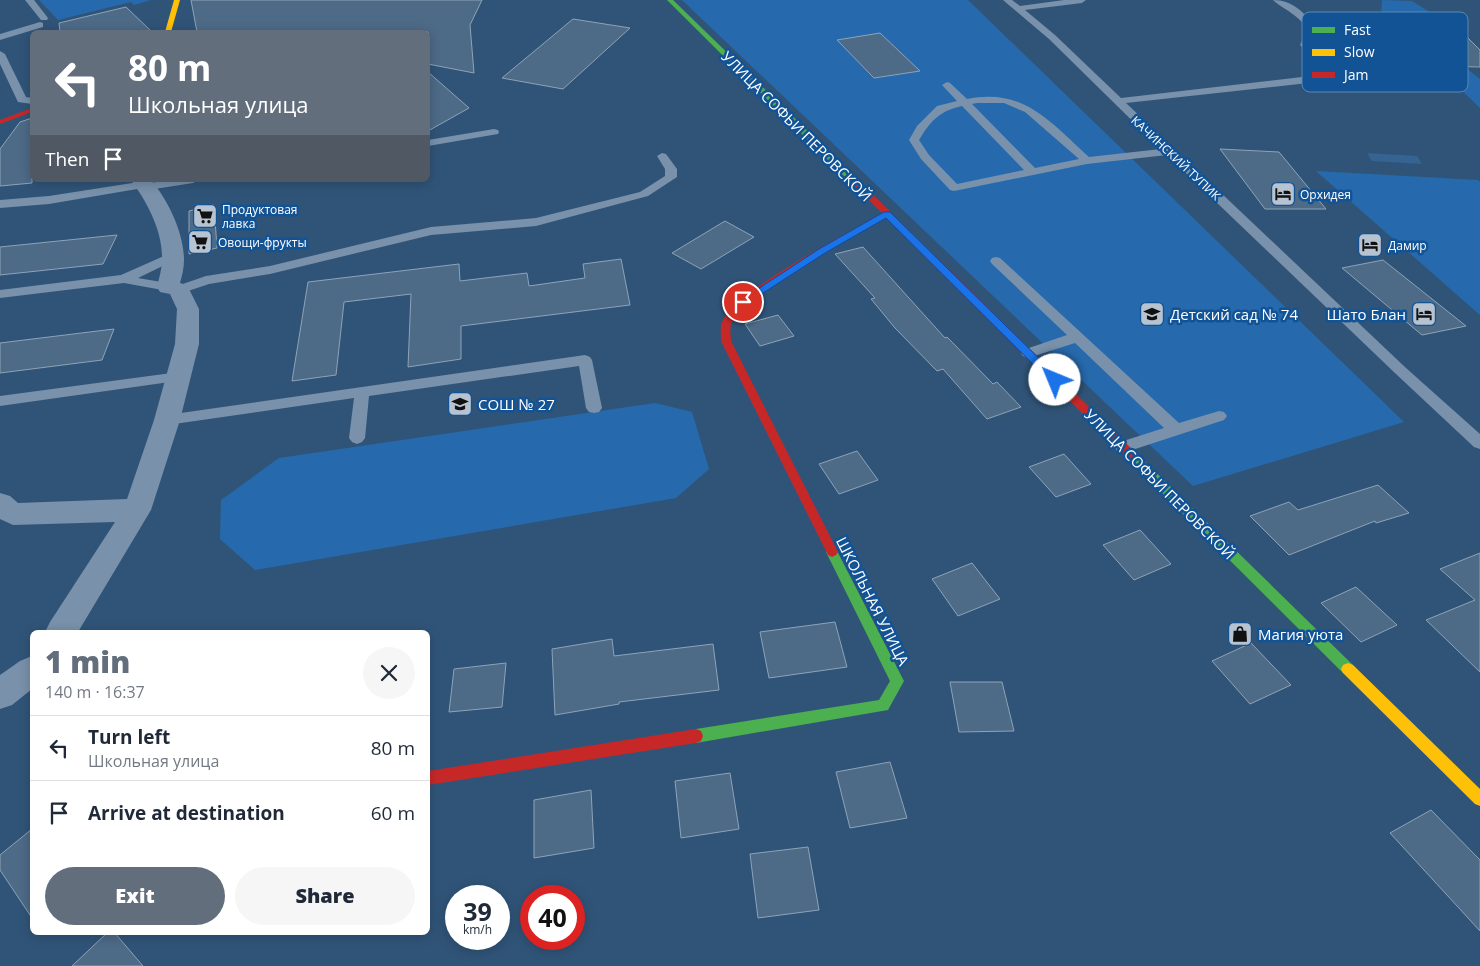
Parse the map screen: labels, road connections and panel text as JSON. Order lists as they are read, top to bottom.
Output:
{
  "streets": {
    "street": ["УЛИЦА СОФЬИ ПЕРОВСКОЙ", "ШКОЛЬНАЯ УЛИЦА"],
    "lane": ["КАЧИНСКИЙ ТУПИК"]
  },
  "crossings": [
    ["УЛИЦА СОФЬИ ПЕРОВСКОЙ", "ШКОЛЬНАЯ УЛИЦА"]
  ],
  "places": {
    "hotel": ["Орхидея", "Дамир", "Шато Блан"],
    "supermarket": ["Продуктовая лавка", "Овощи-фрукты"],
    "school or university": ["Детский сад № 74", "СОШ № 27"],
    "shop": ["Магия уюта"]
  },
  "legend": ["Fast", "Slow", "Jam"],
  "page": {
    "turn": ["80 m", "Школьная улица"],
    "then": "Then",
    "heading": ["1 min", "140 m · 16:37"],
    "list": [
      {
        "name": "Turn left",
        "note": "Школьная улица",
        "value": "80 m"
      },
      {
        "name": "Arrive at destination",
        "value": "60 m"
      }
    ],
    "buttons": ["Exit", "Share"],
    "speed": "39 km/h",
    "limit": "40"
  }
}
